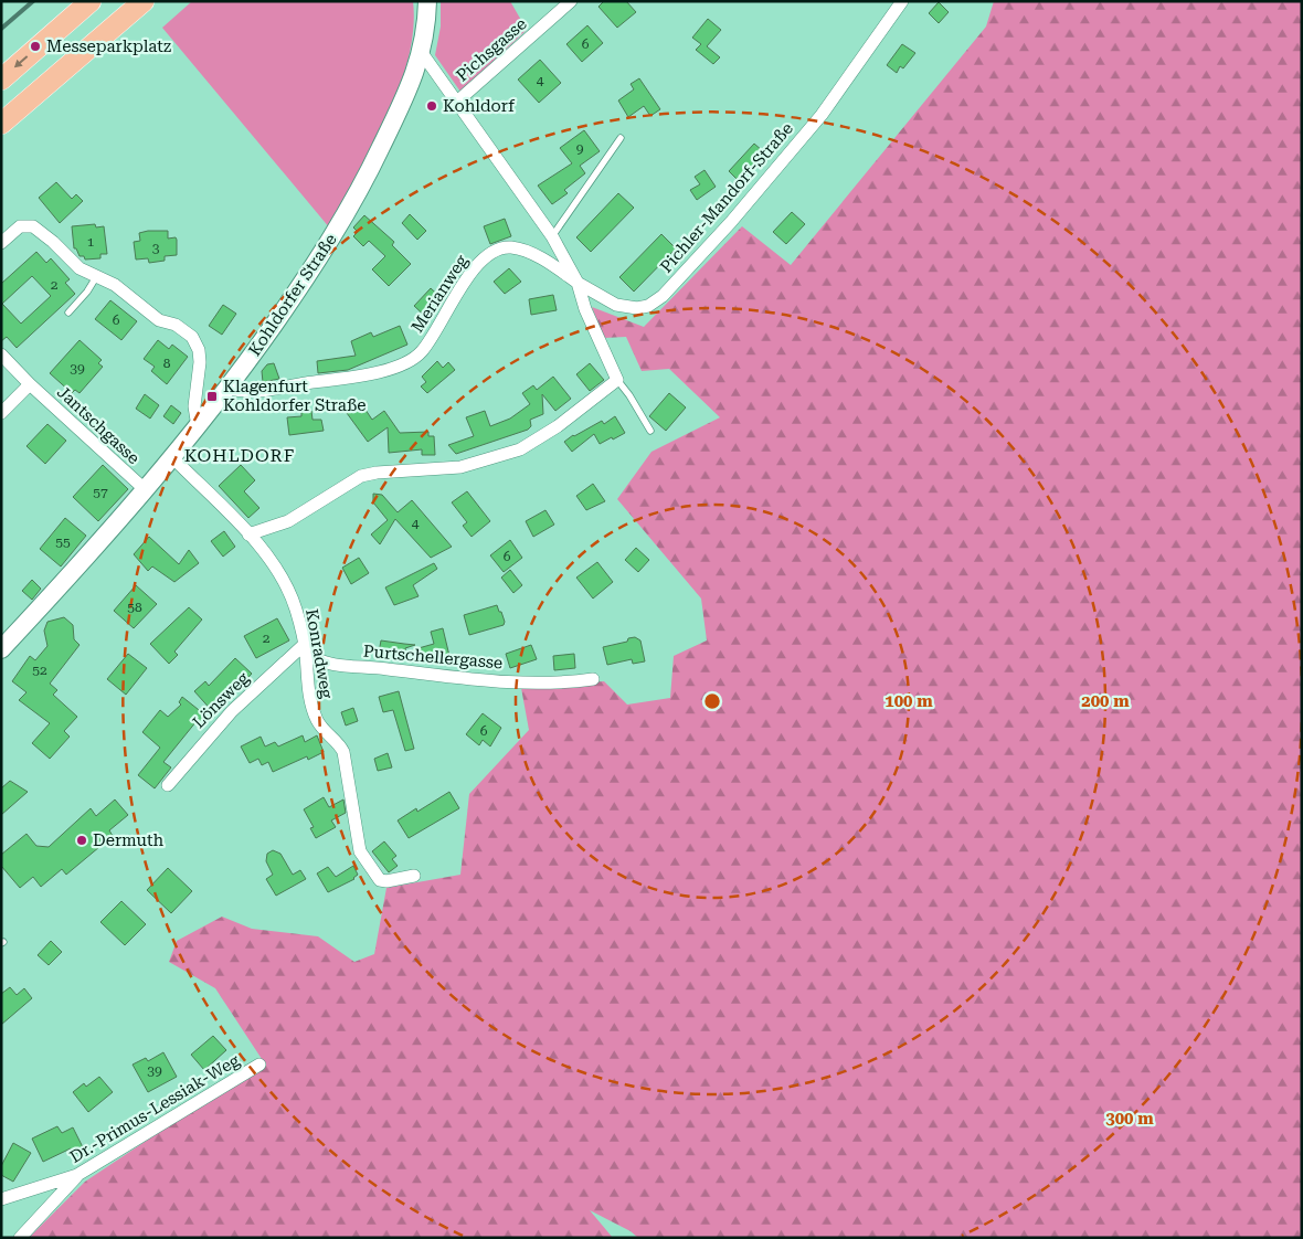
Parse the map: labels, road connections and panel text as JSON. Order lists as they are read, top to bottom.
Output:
{
  "streets": {
    "street": [
      "Pichsgasse",
      "Pichler-Mandorf-Straße",
      "Merianweg",
      "Kohldorfer Straße",
      "Jantschgasse",
      "Konradweg",
      "Purtschellergasse",
      "Lönsweg",
      "Dr.-Primus-Lessiak-Weg"
    ]
  },
  "crossings": [
    ["Pichsgasse", "Pichler-Mandorf-Straße"],
    ["Pichler-Mandorf-Straße", "Merianweg"],
    ["Pichler-Mandorf-Straße", "Kohldorfer Straße"],
    ["Merianweg", "Kohldorfer Straße"],
    ["Kohldorfer Straße", "Jantschgasse"],
    ["Kohldorfer Straße", "Konradweg"],
    ["Konradweg", "Purtschellergasse"],
    ["Konradweg", "Lönsweg"],
    ["Purtschellergasse", "Lönsweg"]
  ],
  "districts": ["KOHLDORF"],
  "places": {
    "other": ["Messeparkplatz", "Kohldorf", "Dermuth"],
    "transit": ["Klagenfurt Kohldorfer Straße"]
  },
  "house_numbers": [
    "6",
    "4",
    "9",
    "1",
    "3",
    "2",
    "6",
    "8",
    "39",
    "57",
    "4",
    "55",
    "6",
    "58",
    "2",
    "52",
    "6",
    "39"
  ],
  "rings": ["100 m", "200 m", "300 m"]
}
